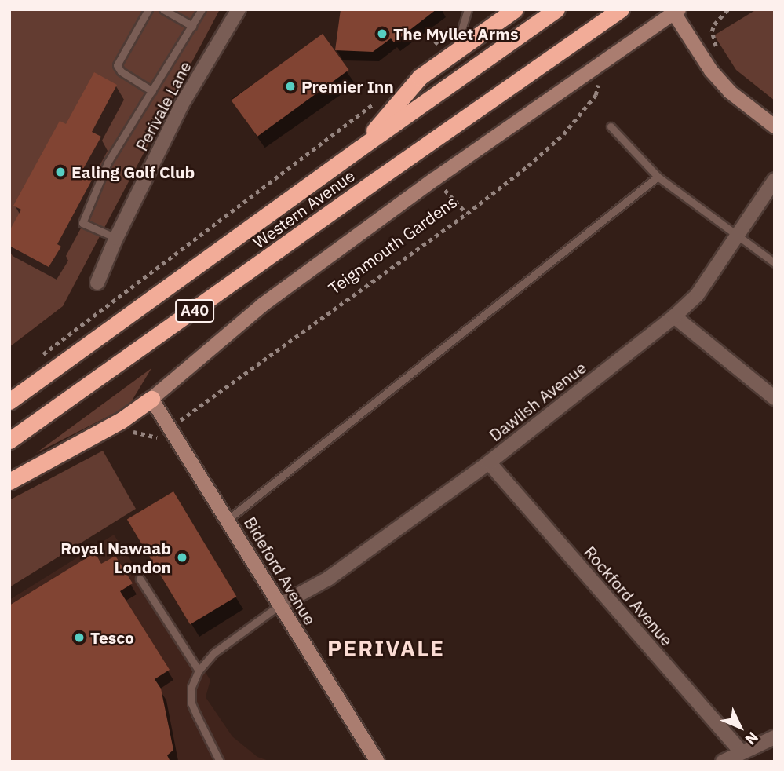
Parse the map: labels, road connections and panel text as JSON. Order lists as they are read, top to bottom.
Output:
{
  "streets": {
    "highway": ["Western Avenue", "A40"],
    "main road": ["Teignmouth Gardens", "Bideford Avenue"],
    "street": ["Perivale Lane", "Dawlish Avenue", "Rockford Avenue"]
  },
  "crossings": [
    ["Western Avenue", "A40"],
    ["Teignmouth Gardens", "Bideford Avenue"],
    ["Dawlish Avenue", "Bideford Avenue"],
    ["Dawlish Avenue", "Rockford Avenue"]
  ],
  "districts": ["PERIVALE"],
  "places": [
    "The Myllet Arms",
    "Premier Inn",
    "Ealing Golf Club",
    "Royal Nawaab London",
    "Tesco"
  ],
  "north": "bottom right"
}
